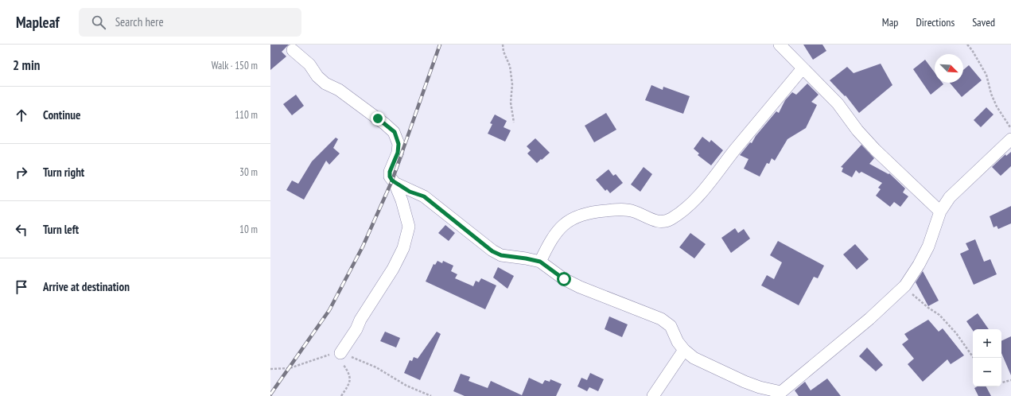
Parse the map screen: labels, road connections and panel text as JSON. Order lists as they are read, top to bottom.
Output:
{
  "north": "bottom right",
  "page": {
    "header": "Mapleaf",
    "search": "Search here",
    "nav": ["Map", "Directions", "Saved"],
    "heading": ["2 min", "Walk · 150 m"],
    "list": [
      ["Continue", "110 m"],
      ["Turn right", "30 m"],
      ["Turn left", "10 m"],
      "Arrive at destination"
    ],
    "map_buttons": ["+", "−"]
  }
}
